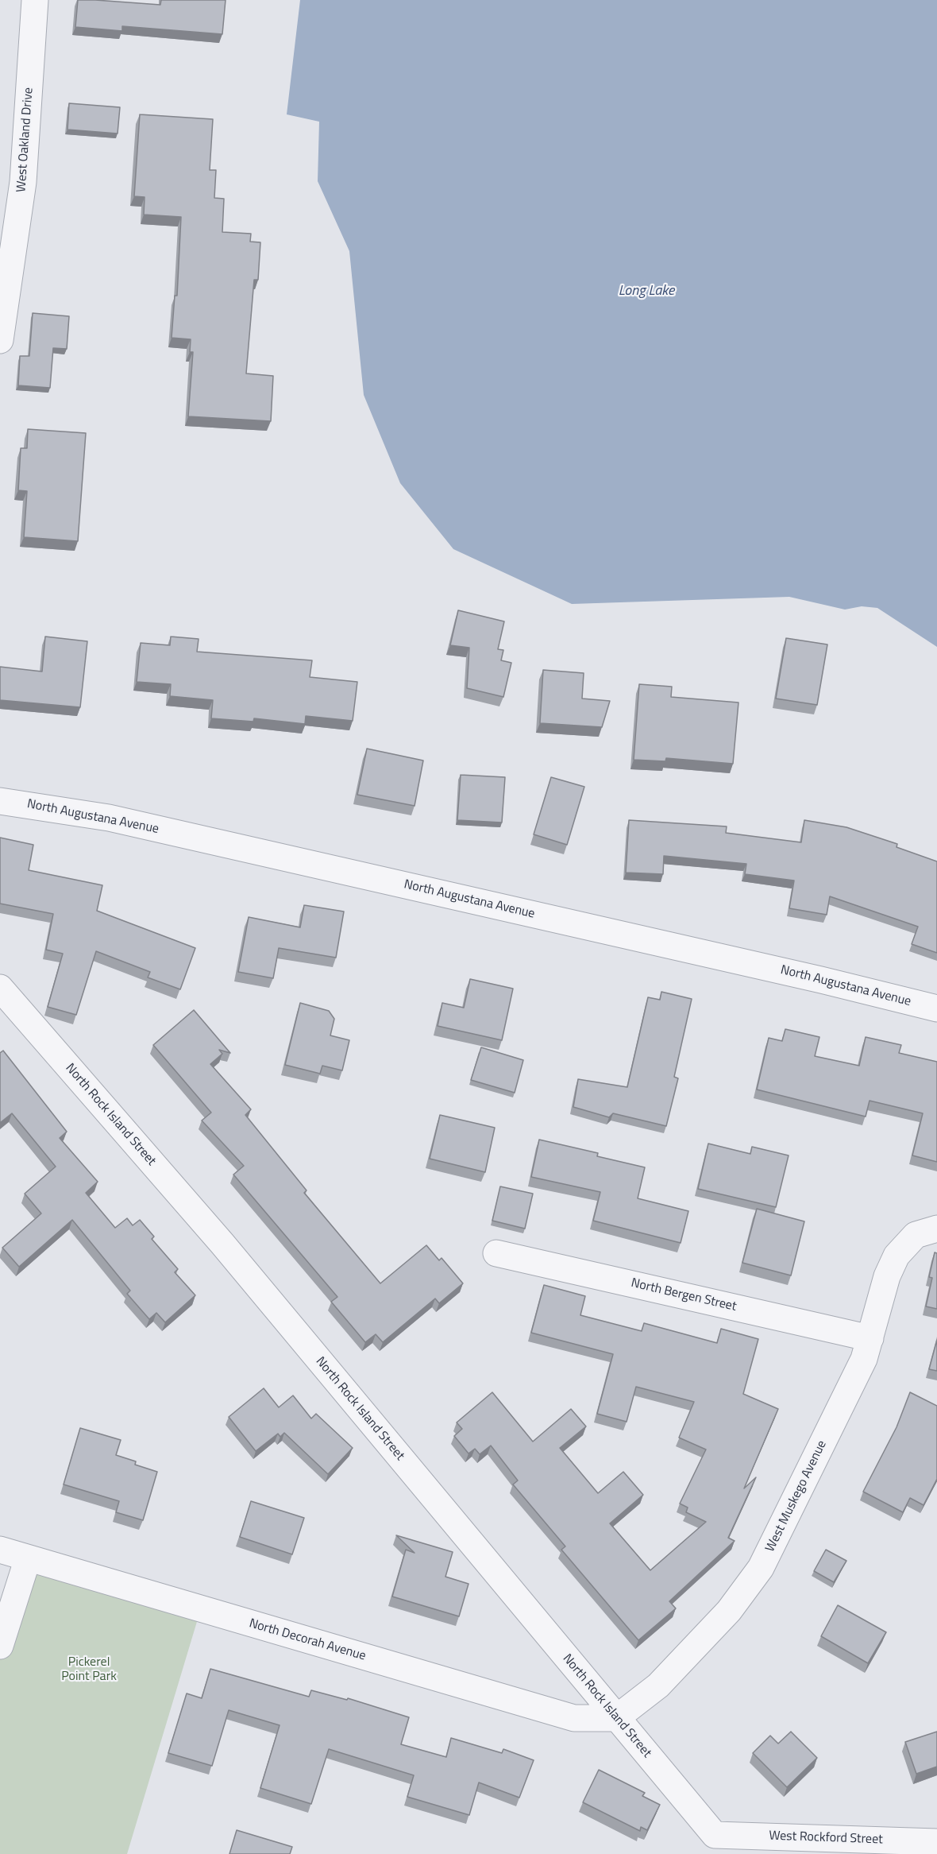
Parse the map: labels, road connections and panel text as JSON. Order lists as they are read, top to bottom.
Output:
{
  "streets": {
    "street": [
      "West Oakland Drive",
      "North Augustana Avenue",
      "North Rock Island Street",
      "North Bergen Street",
      "West Muskego Avenue",
      "North Decorah Avenue",
      "West Rockford Street"
    ]
  },
  "crossings": [
    ["North Rock Island Street", "West Muskego Avenue"],
    ["North Rock Island Street", "North Decorah Avenue"],
    ["North Rock Island Street", "West Rockford Street"],
    ["North Bergen Street", "West Muskego Avenue"],
    ["West Muskego Avenue", "North Decorah Avenue"]
  ],
  "water": ["Long Lake"],
  "parks": ["Pickerel Point Park"]
}
